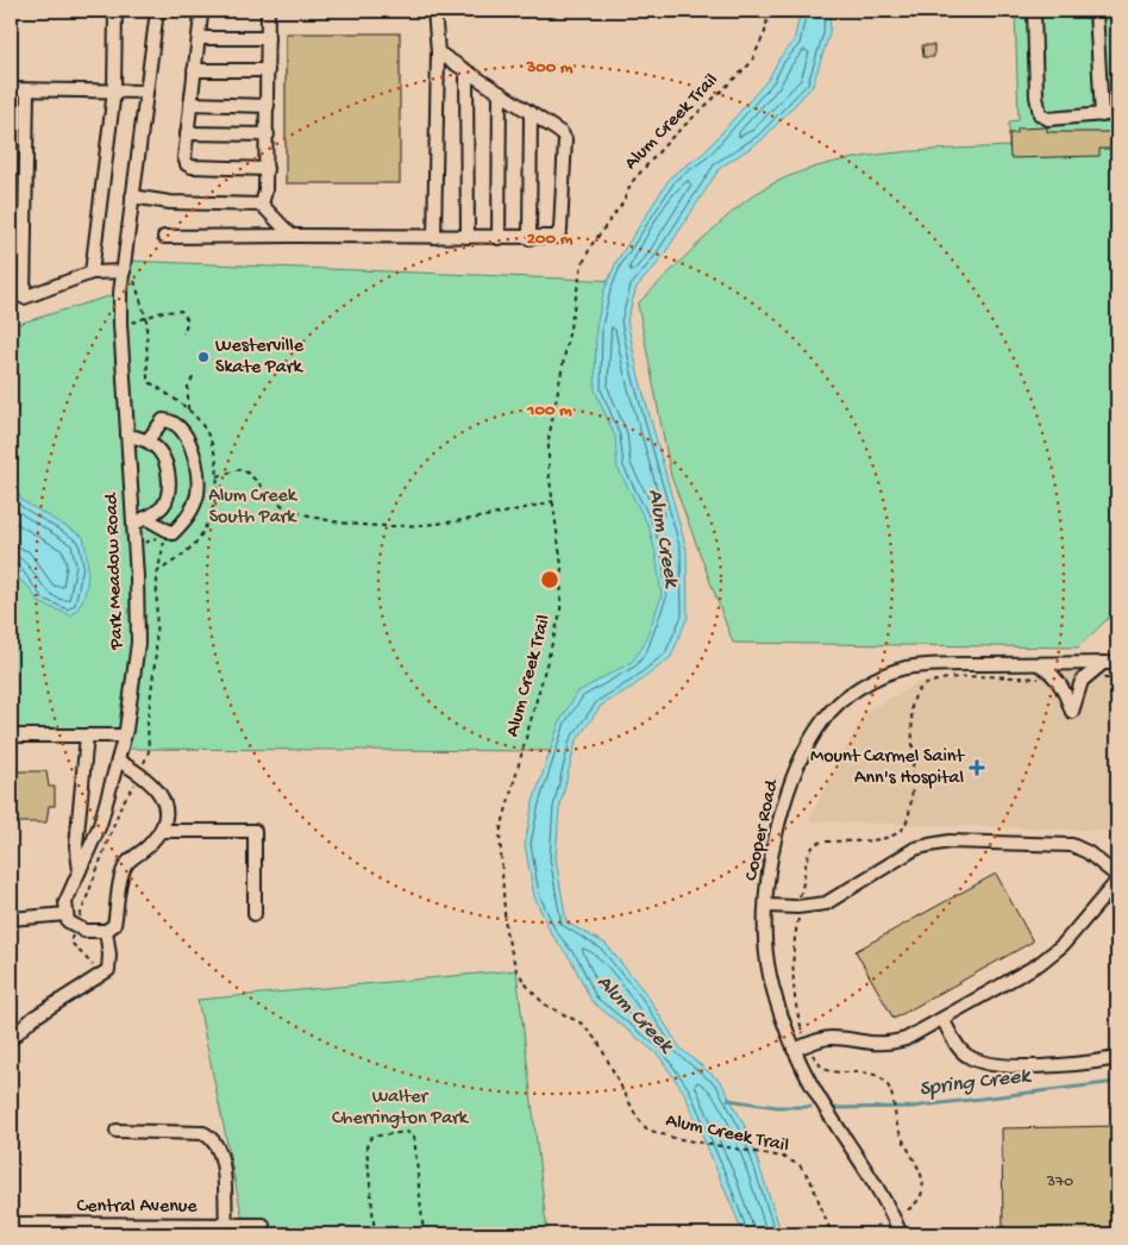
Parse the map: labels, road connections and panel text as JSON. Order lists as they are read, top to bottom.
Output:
{
  "streets": {
    "street": ["Park Meadow Road", "Cooper Road", "Central Avenue"],
    "path": ["Alum Creek Trail"]
  },
  "water": ["Alum Creek", "Spring Creek"],
  "parks": ["Alum Creek South Park", "Walter Cherrington Park"],
  "places": {
    "other": ["Westerville Skate Park"],
    "health": ["Mount Carmel Saint Ann's Hospital"]
  },
  "house_numbers": ["370"],
  "rings": ["300 m", "200 m", "100 m"]
}
